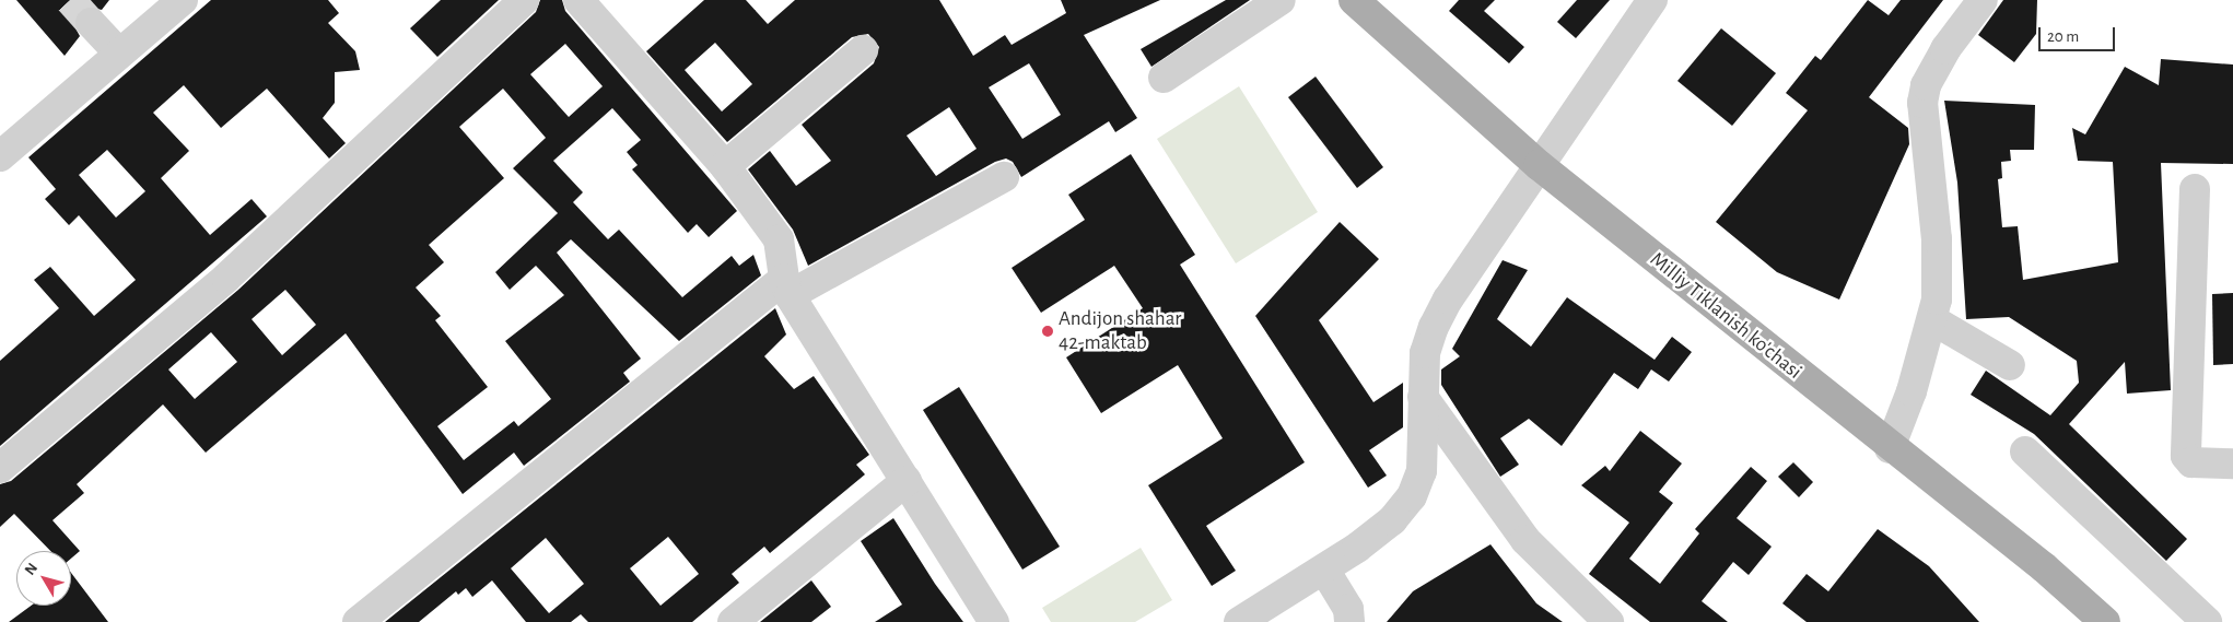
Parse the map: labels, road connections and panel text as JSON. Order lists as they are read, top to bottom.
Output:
{
  "streets": {
    "main road": ["Milliy Tiklanish ko'chasi"]
  },
  "places": ["Andijon shahar 42-maktab"],
  "scale_bar": "20 m",
  "north": "top left"
}
